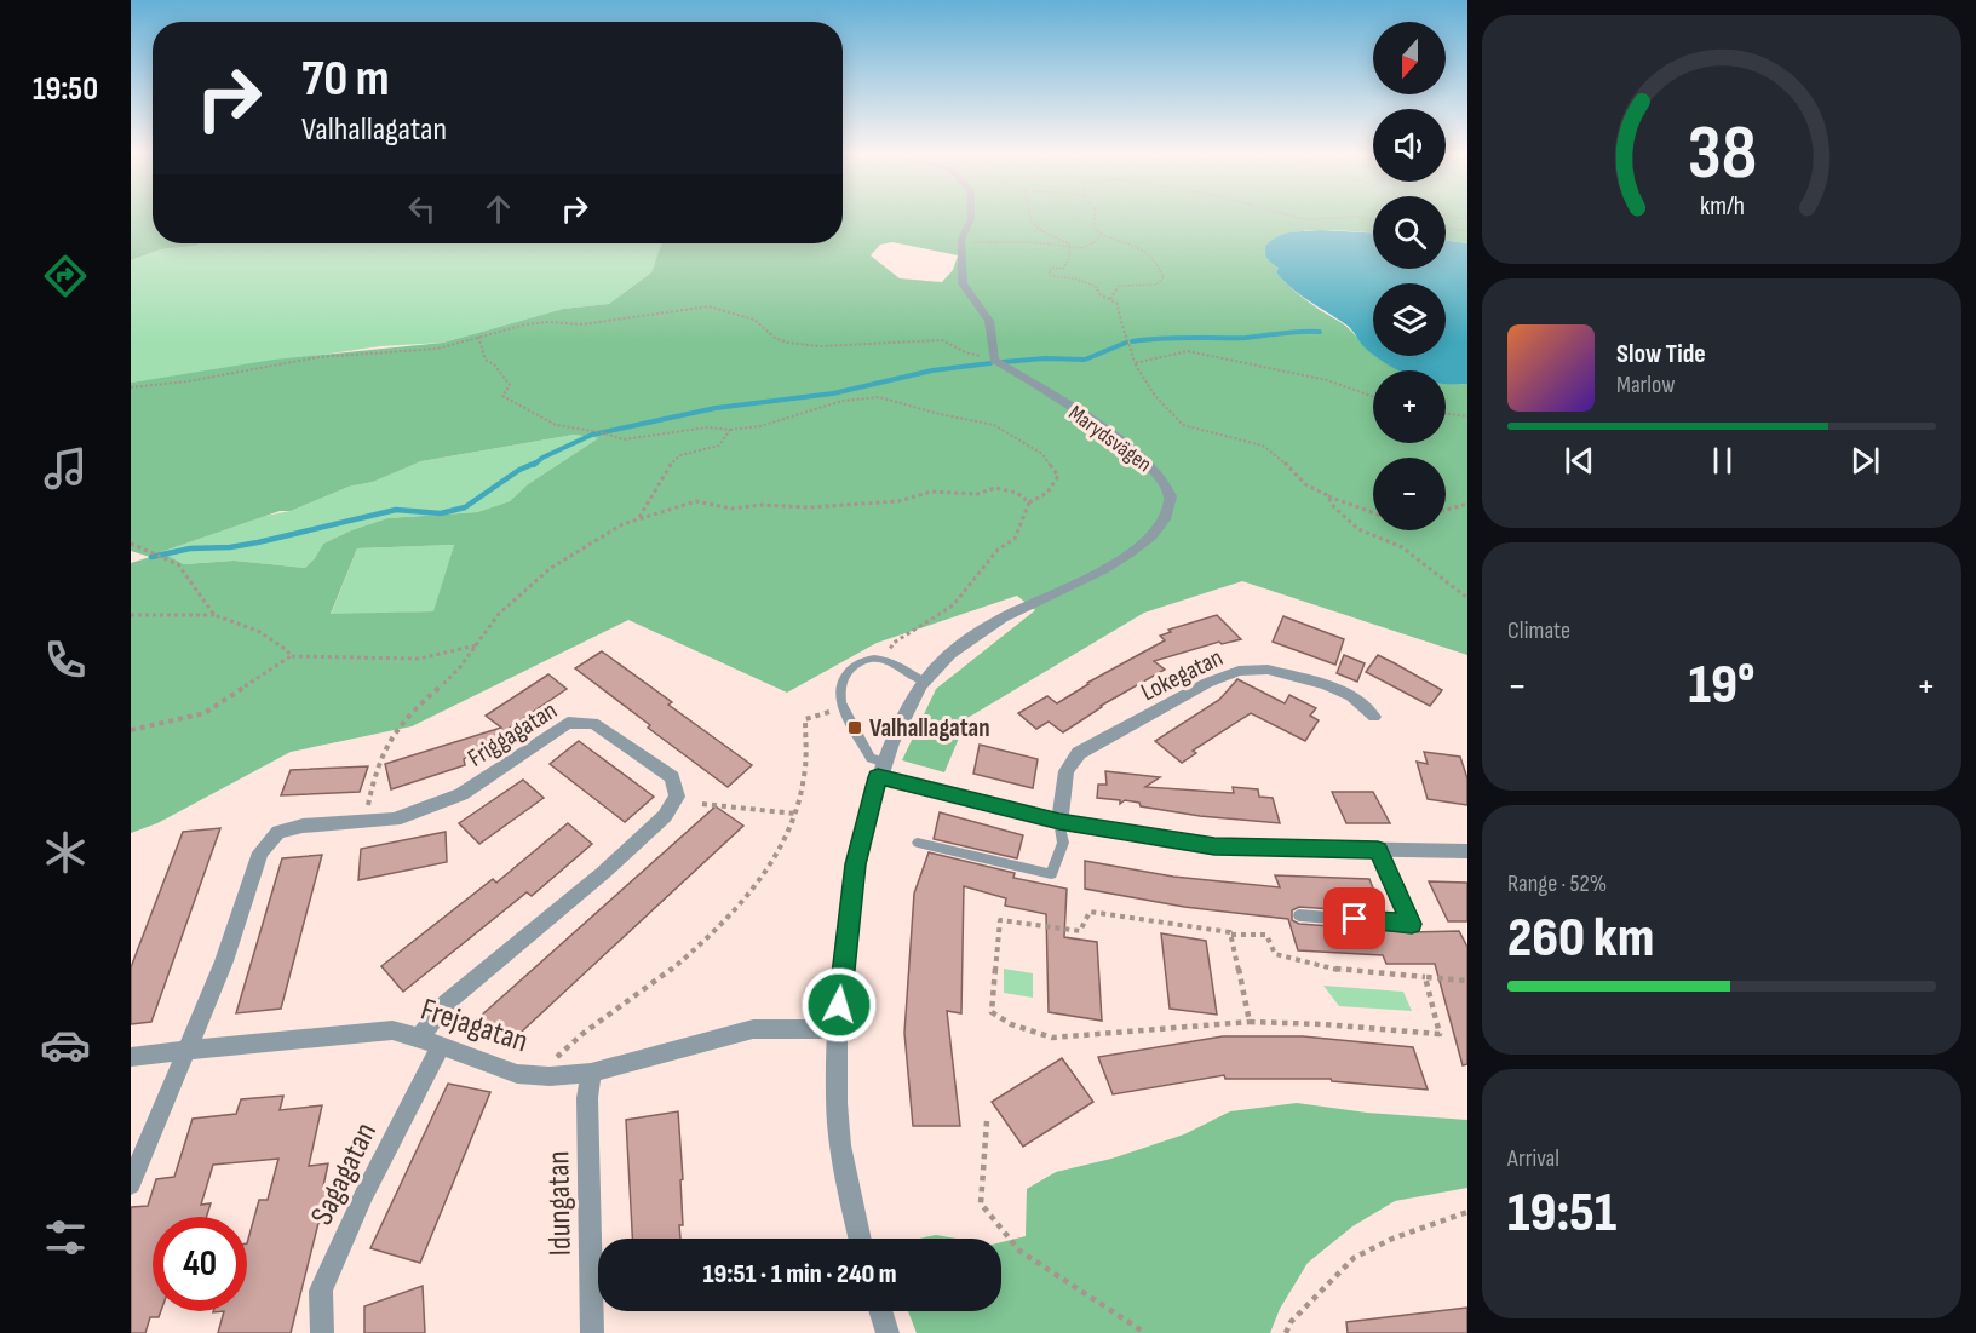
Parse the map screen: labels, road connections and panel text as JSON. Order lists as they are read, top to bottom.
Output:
{
  "streets": {
    "street": [
      "Marydsvägen",
      "Lokegatan",
      "Friggagatan",
      "Frejagatan",
      "Sagagatan",
      "Idungatan"
    ]
  },
  "crossings": [
    ["Marydsvägen", "Frejagatan"],
    ["Friggagatan", "Frejagatan"],
    ["Frejagatan", "Sagagatan"],
    ["Frejagatan", "Idungatan"]
  ],
  "places": {
    "transit": ["Valhallagatan"]
  },
  "north": "bottom",
  "page": {
    "tabs": "19:50",
    "map_buttons": ["+", "−"],
    "turn": ["70 m", "Valhallagatan"],
    "song": ["Slow Tide", "Marlow"],
    "tile": [
      "Climate",
      ["Range · 52%", "260 km"],
      ["Arrival", "19:51"]
    ],
    "heat": ["−", "19°", "+"],
    "limit": "40",
    "trip": "19:51 · 1 min · 240 m",
    "gauge": ["38", "km/h"]
  }
}
